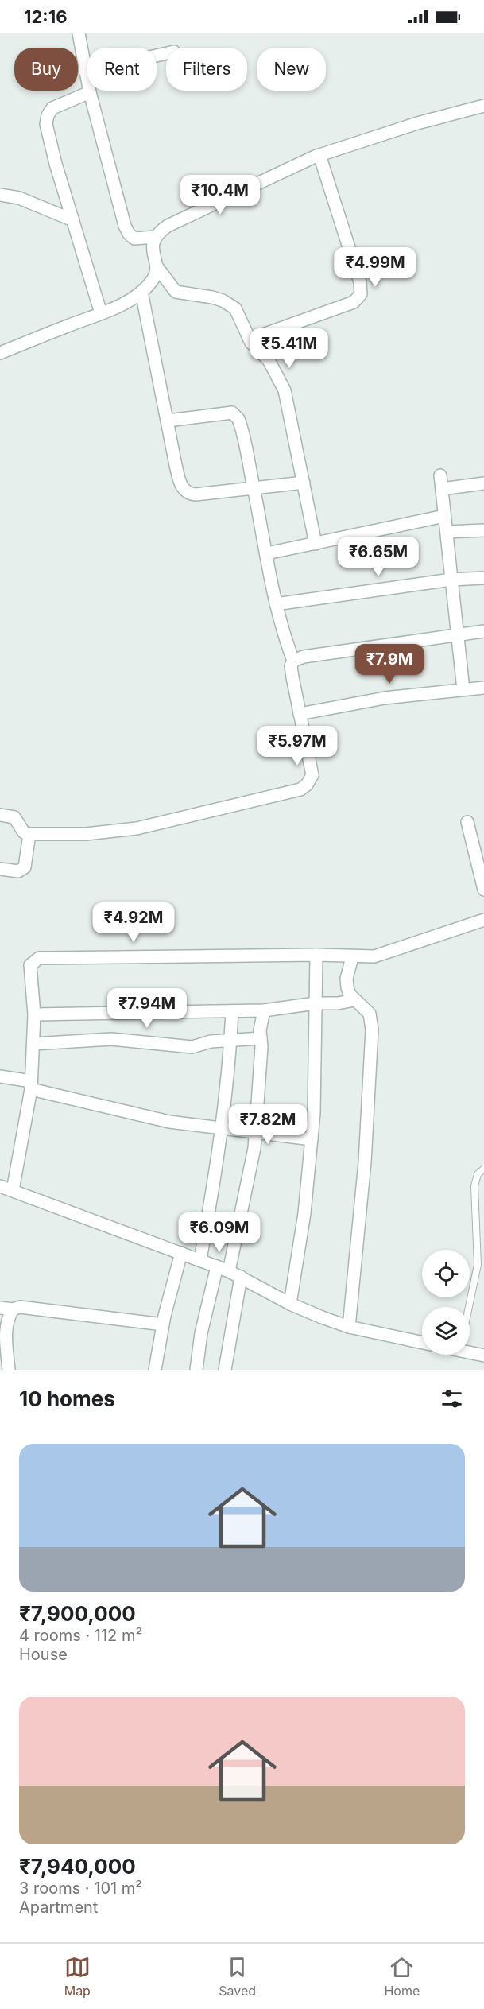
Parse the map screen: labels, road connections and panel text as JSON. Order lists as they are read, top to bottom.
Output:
{
  "page": {
    "status": "12:16",
    "chip": [
      "Buy",
      "Rent",
      "Filters",
      "New"
    ],
    "price": [
      "₹10.4M",
      "₹4.99M",
      "₹5.41M",
      "₹6.65M",
      "₹7.9M",
      "₹5.97M",
      "₹4.92M",
      "₹7.94M",
      "₹7.82M",
      "₹6.09M"
    ],
    "heading": "10 homes",
    "list": [
      {
        "name": "₹7,900,000",
        "note": "4 rooms · 112 m² · House"
      },
      {
        "name": "₹7,940,000",
        "note": "3 rooms · 101 m² · Apartment"
      }
    ],
    "tabs": ["Map", "Saved", "Home"]
  }
}
